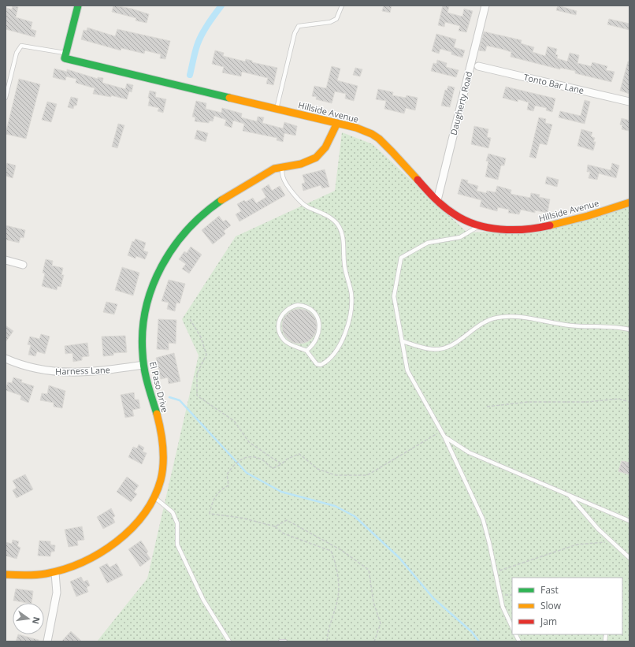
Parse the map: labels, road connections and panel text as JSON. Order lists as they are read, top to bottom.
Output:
{
  "streets": {
    "street": [
      "Tonto Bar Lane",
      "Daugherty Road",
      "Hillside Avenue",
      "Harness Lane",
      "El Paso Drive"
    ]
  },
  "crossings": [
    ["Daugherty Road", "Hillside Avenue"],
    ["Hillside Avenue", "El Paso Drive"],
    ["Harness Lane", "El Paso Drive"]
  ],
  "legend": ["Fast", "Slow", "Jam"],
  "north": "right"
}
